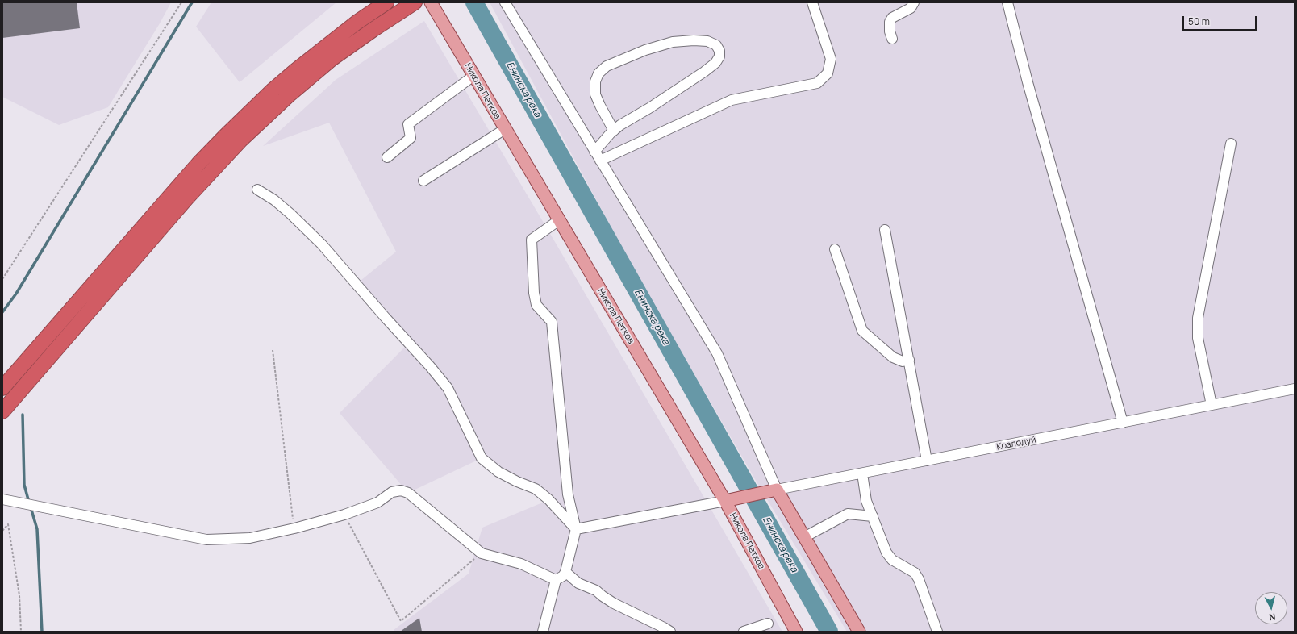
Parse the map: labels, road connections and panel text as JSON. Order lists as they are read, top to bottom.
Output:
{
  "streets": {
    "main road": ["Никола Петков", "Козлодуй"]
  },
  "crossings": [
    ["Никола Петков", "Козлодуй"]
  ],
  "water": ["Енинска река"],
  "scale_bar": "50 m",
  "north": "bottom"
}
